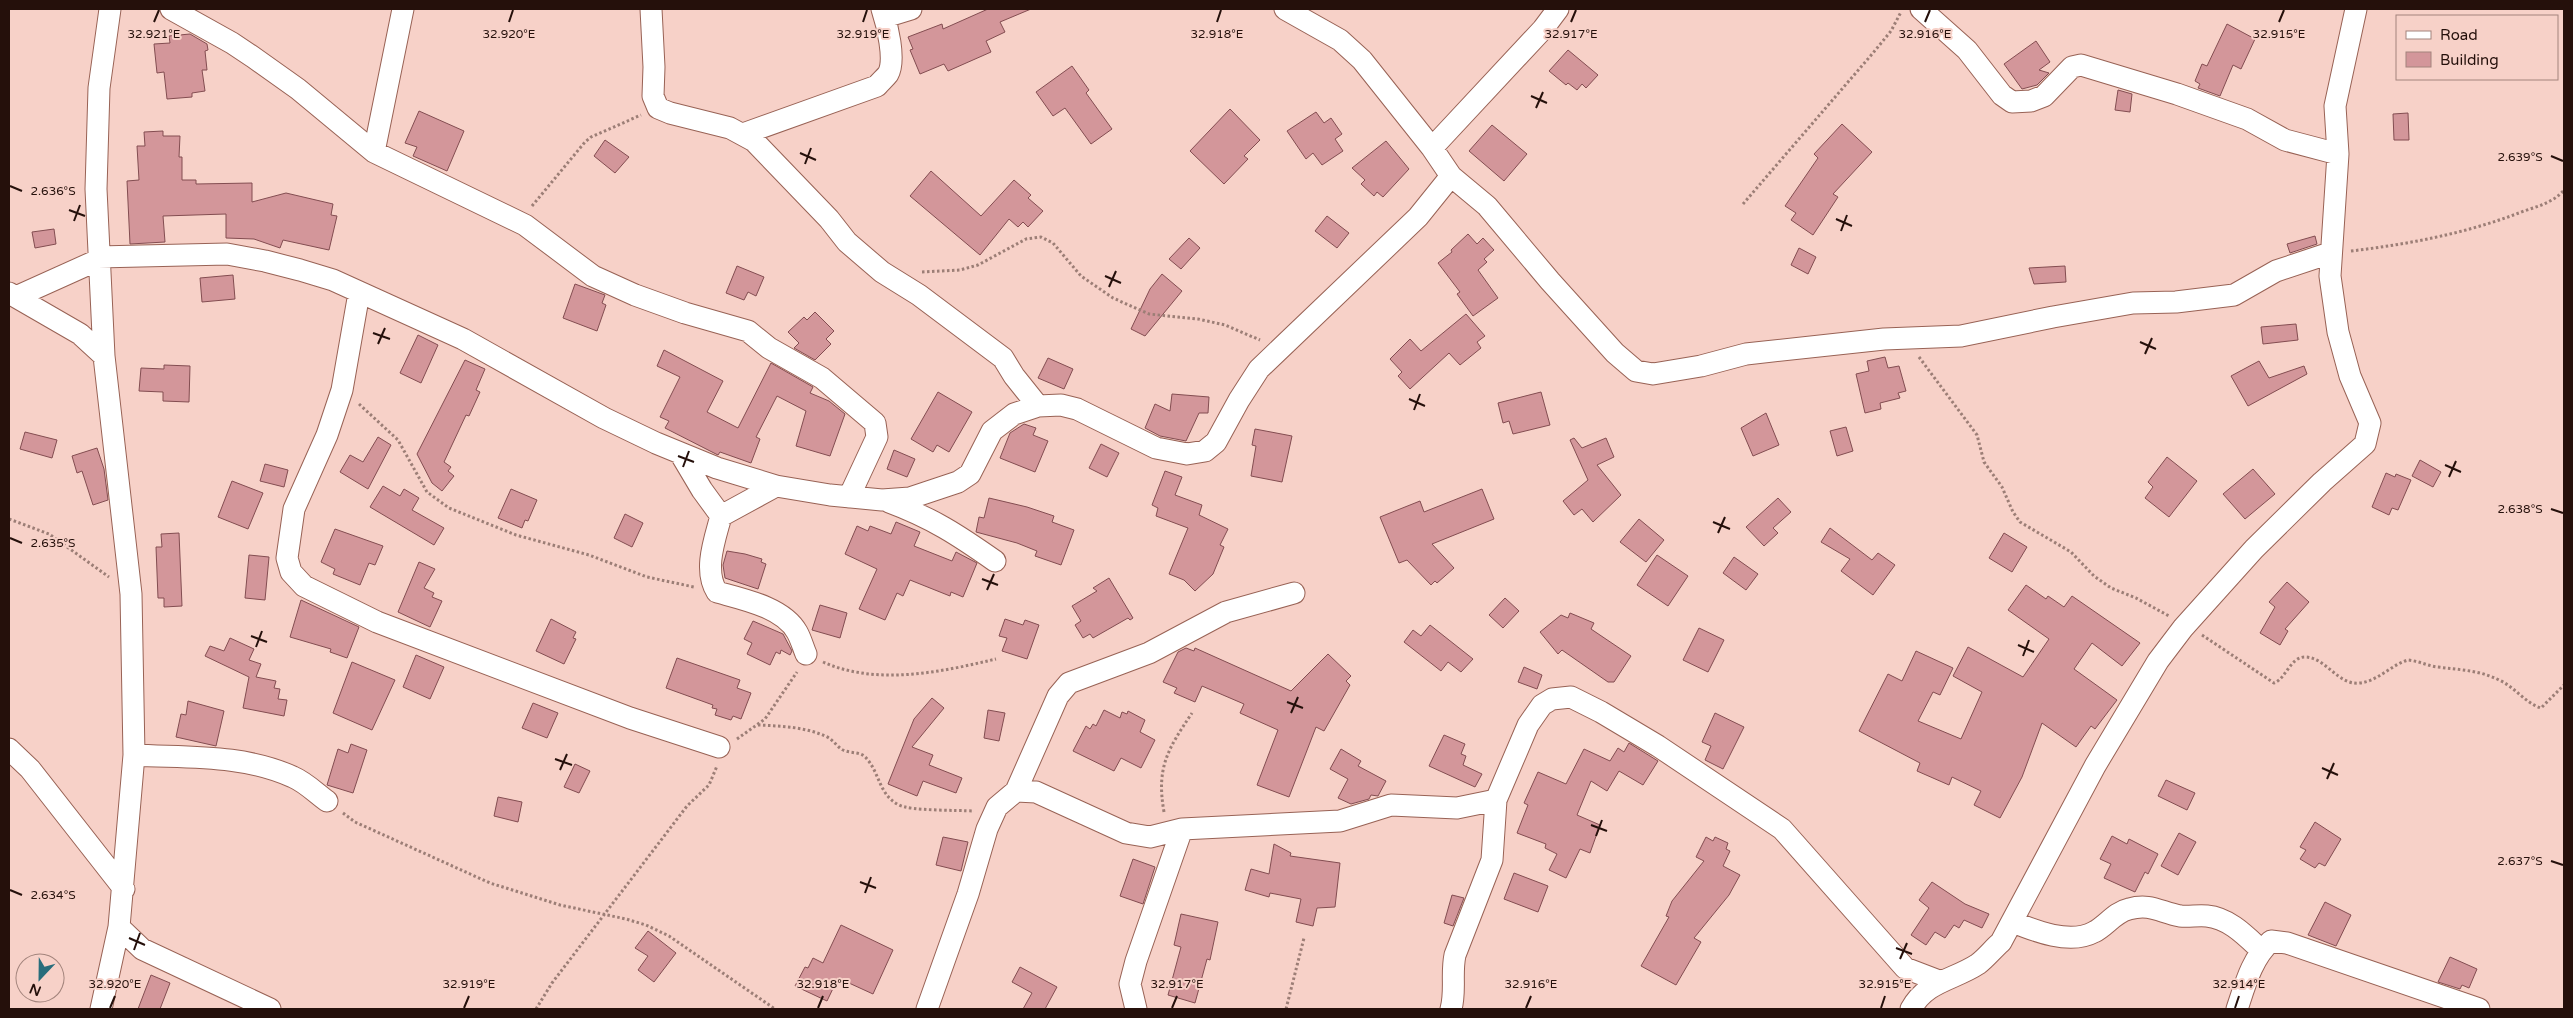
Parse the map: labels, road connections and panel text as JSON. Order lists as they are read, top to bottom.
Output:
{
  "legend": ["Road", "Building"],
  "north": "bottom",
  "coordinates": [
    "32.916°E",
    "32.921°E",
    "32.920°E",
    "32.919°E",
    "32.918°E",
    "32.917°E",
    "32.915°E",
    "2.639°S",
    "2.636°S",
    "2.638°S",
    "2.635°S",
    "2.637°S",
    "2.634°S",
    "32.914°E"
  ]
}
